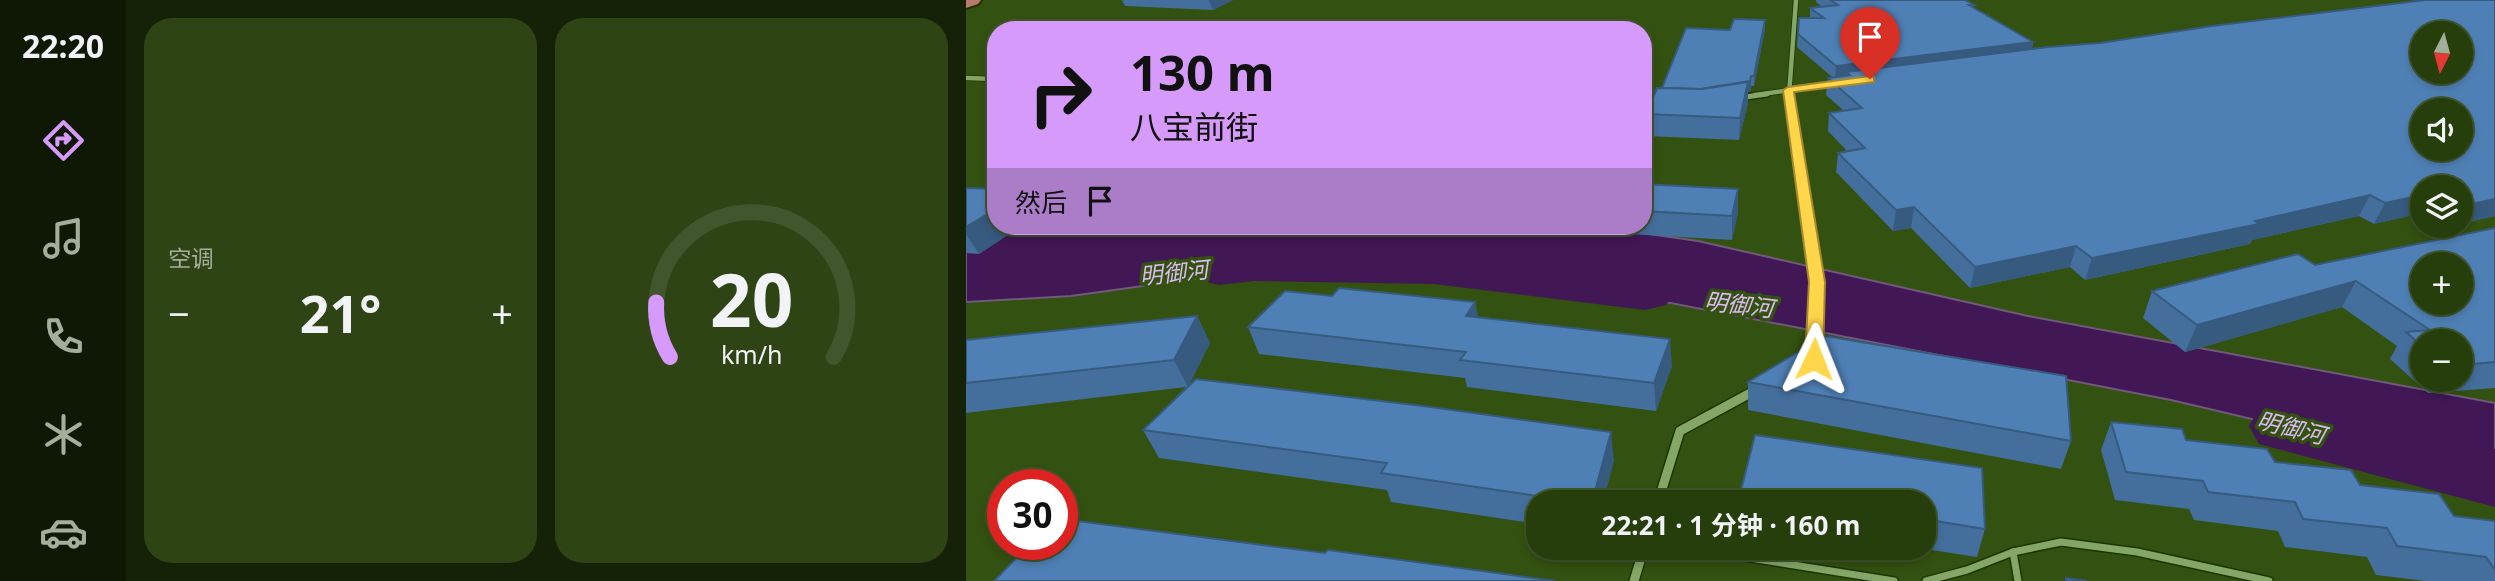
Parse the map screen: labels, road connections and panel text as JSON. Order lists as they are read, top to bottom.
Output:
{
  "water": ["明御河"],
  "north": "bottom",
  "page": {
    "tabs": "22:20",
    "tile": "空调",
    "map_buttons": ["+", "−"],
    "turn": ["130 m", "八宝前街"],
    "then": "然后",
    "heat": ["−", "21°", "+"],
    "limit": "30",
    "trip": "22:21 · 1 分钟 · 160 m",
    "gauge": ["20", "km/h"]
  }
}
